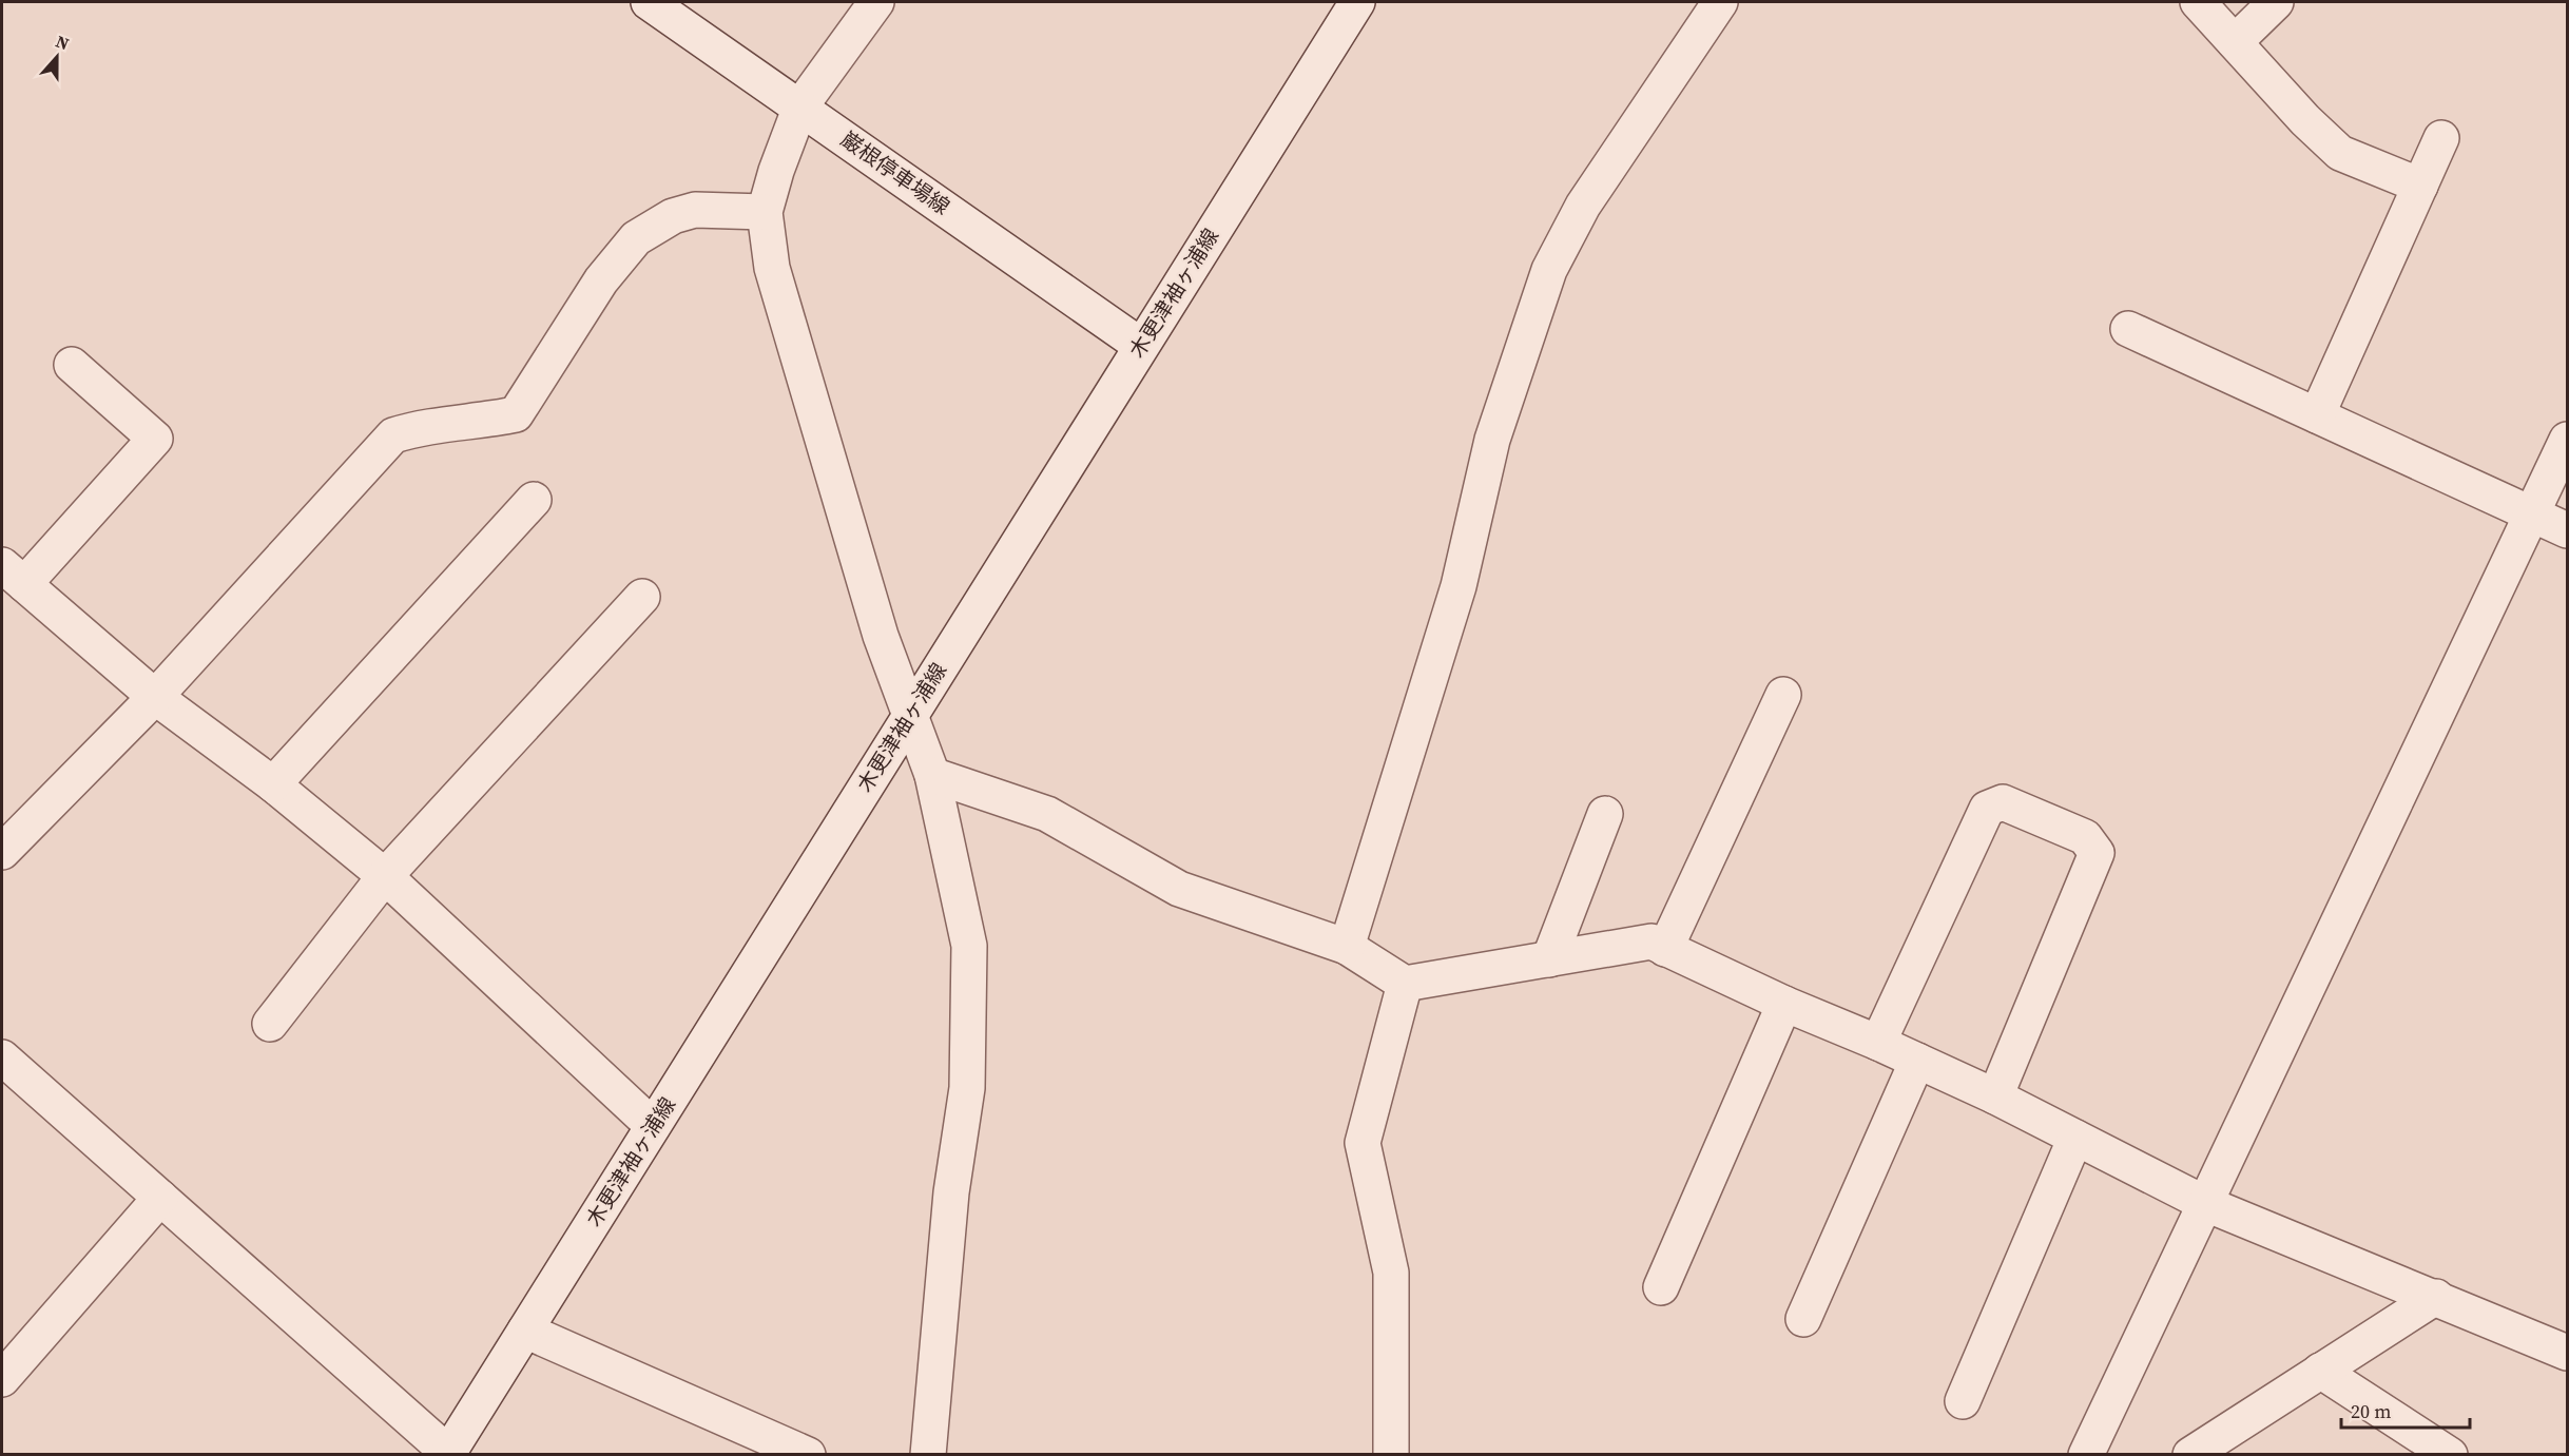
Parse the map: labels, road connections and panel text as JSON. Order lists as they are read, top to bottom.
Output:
{
  "streets": {
    "street": ["巌根停車場線", "木更津袖ヶ浦線"]
  },
  "crossings": [
    ["巌根停車場線", "木更津袖ヶ浦線"]
  ],
  "scale_bar": "20 m",
  "north": "top"
}
